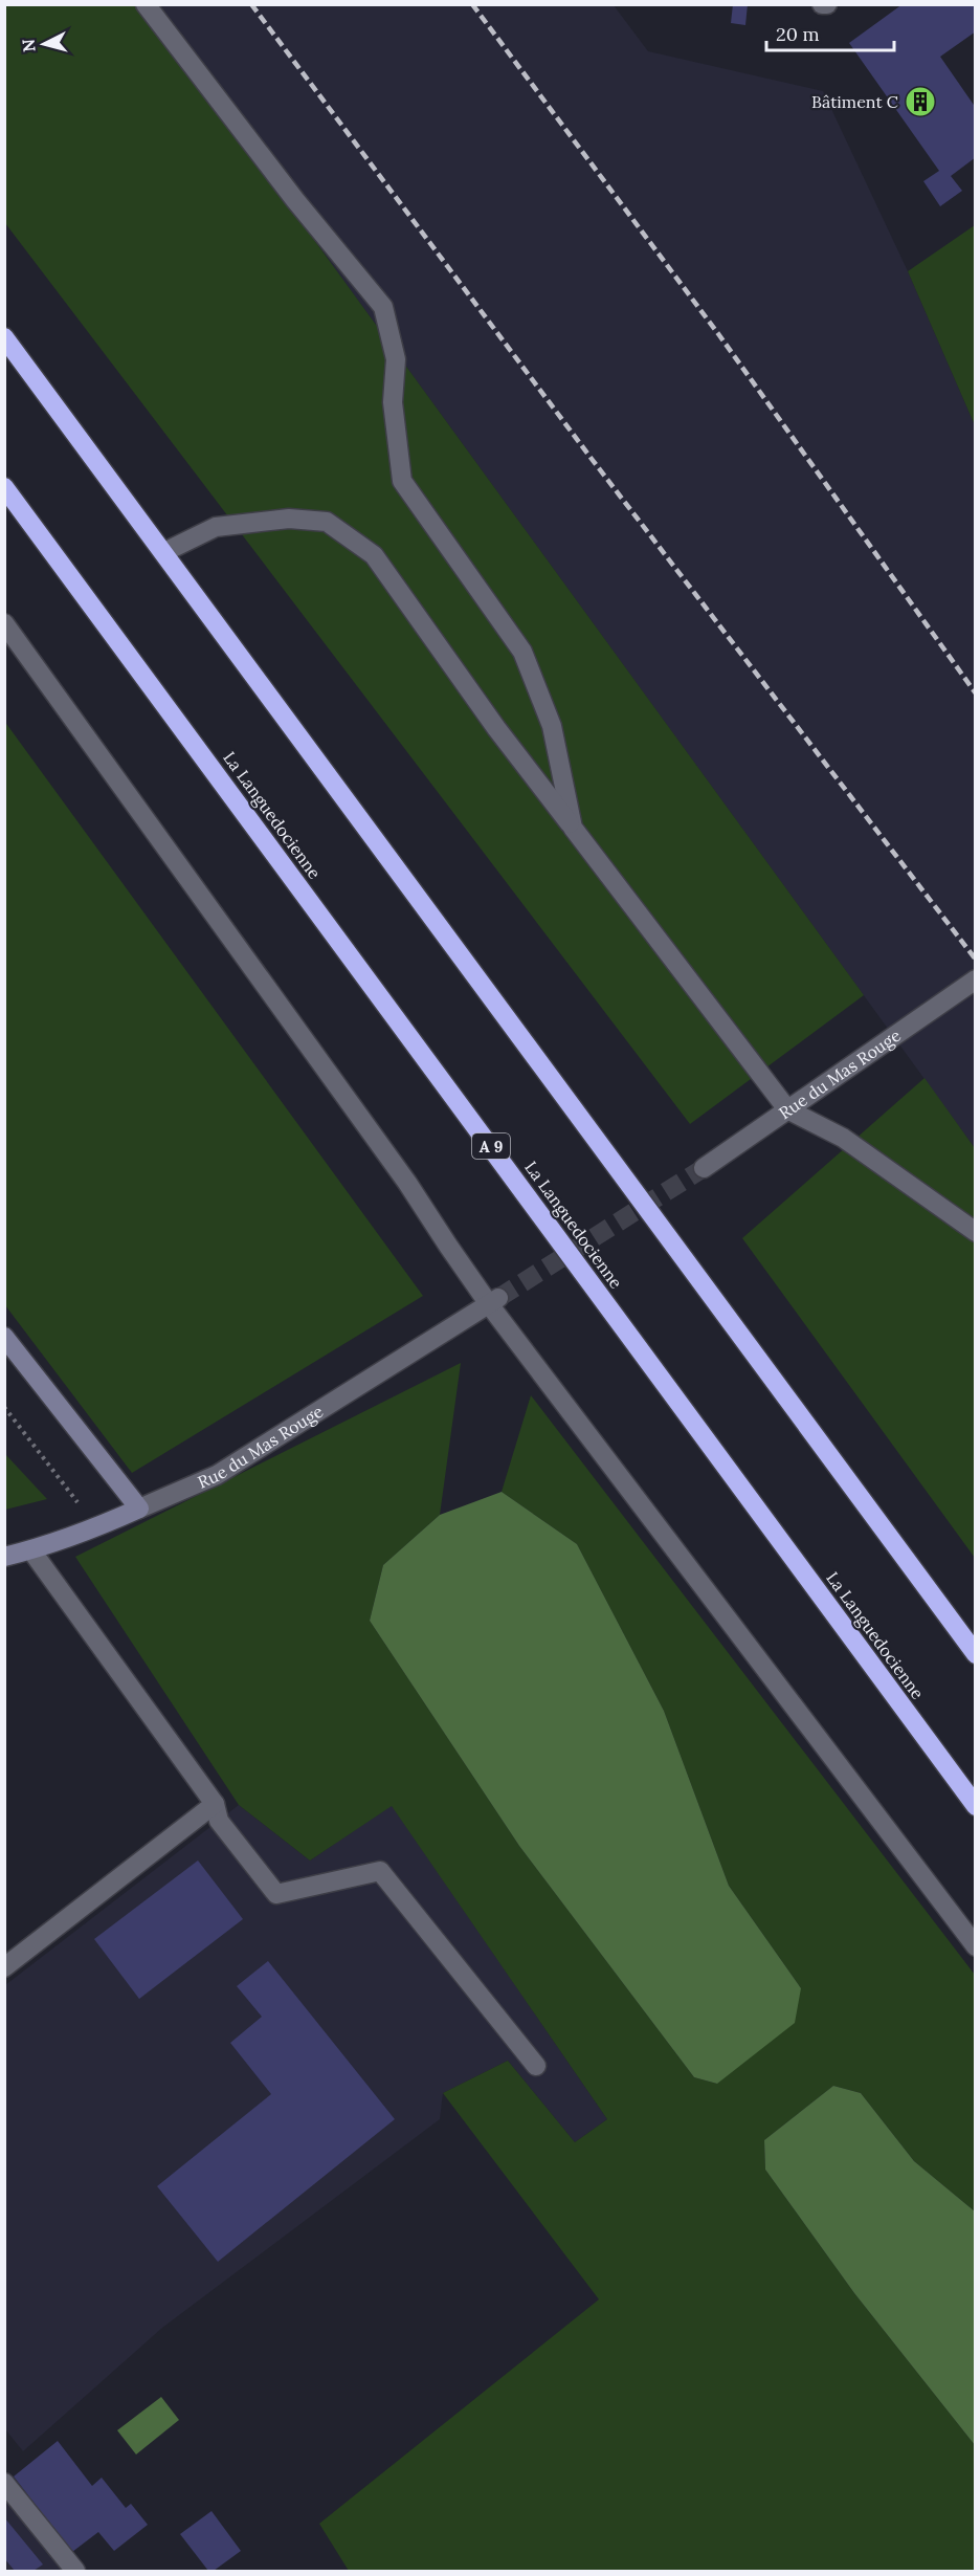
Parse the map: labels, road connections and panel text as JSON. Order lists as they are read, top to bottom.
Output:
{
  "streets": {
    "highway": ["La Languedocienne", "A 9"],
    "street": ["Rue du Mas Rouge"]
  },
  "places": {
    "building": ["Bâtiment C"]
  },
  "scale_bar": "20 m",
  "north": "left"
}
